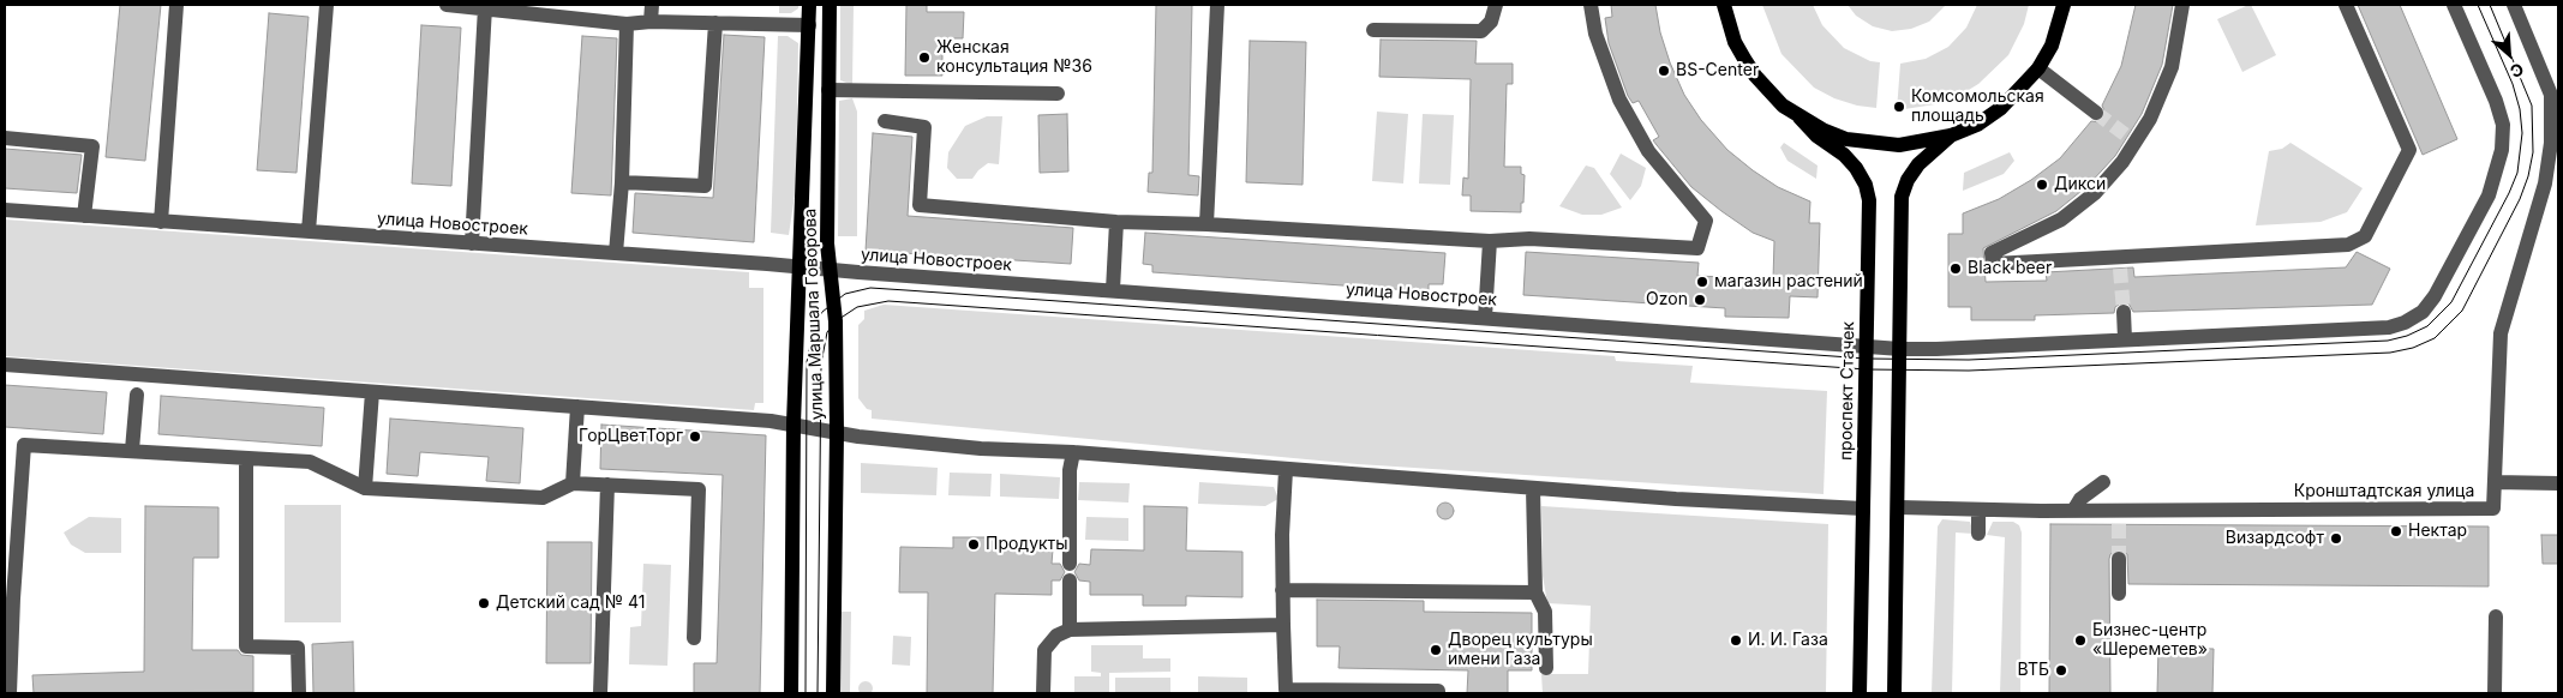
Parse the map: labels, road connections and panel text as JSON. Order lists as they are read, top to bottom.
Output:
{
  "streets": {
    "main road": ["улица Маршала Говорова", "проспект Стачек"],
    "street": ["улица Новостроек", "Кронштадтская улица"]
  },
  "crossings": [
    ["улица Новостроек", "улица Маршала Говорова"],
    ["улица Новостроек", "проспект Стачек"]
  ],
  "places": [
    "Женская консультация №36",
    "BS-Сеntеr",
    "Комсомольская площадь",
    "Дикси",
    "Black beer",
    "магазин растений",
    "Ozon",
    "ГорЦветТорг",
    "Нектар",
    "Визардсофт",
    "Продукты",
    "Детский сад № 41",
    "И. И. Газа",
    "Бизнес-центр «Шереметев»",
    "Дворец культуры имени Газа",
    "ВТБ"
  ],
  "north": "bottom right"
}
